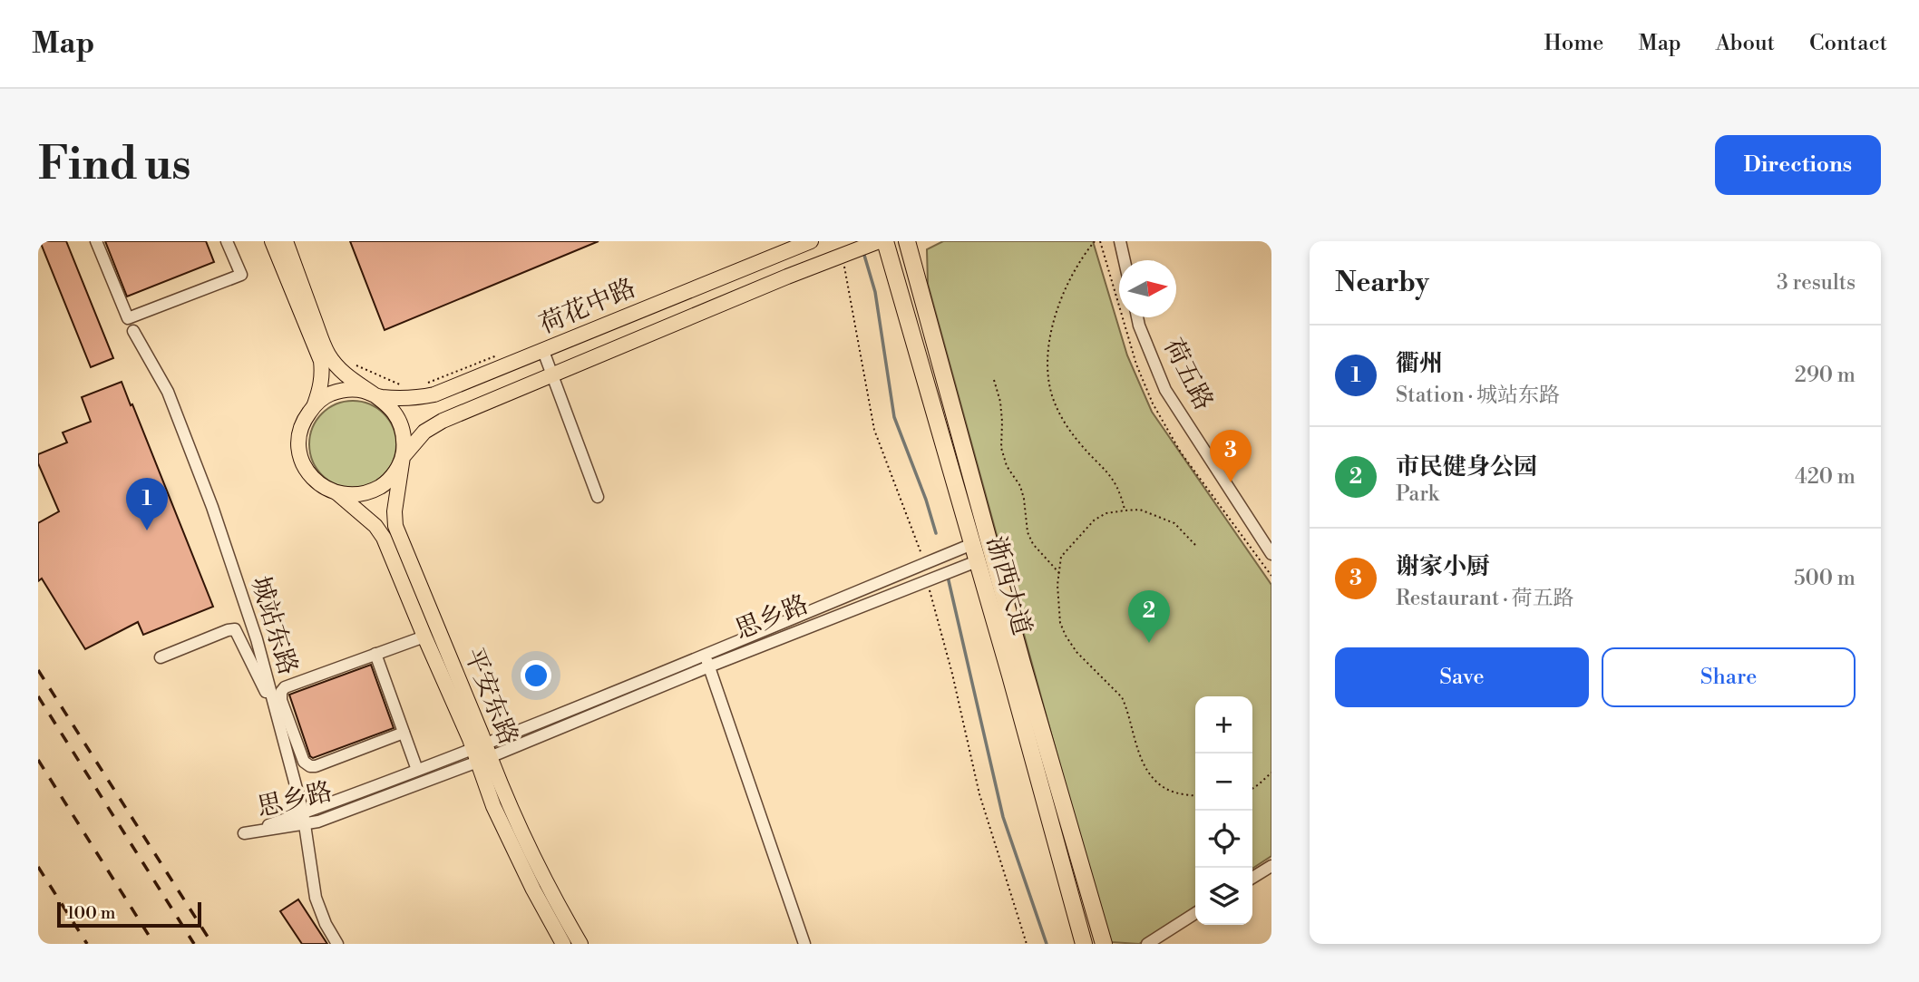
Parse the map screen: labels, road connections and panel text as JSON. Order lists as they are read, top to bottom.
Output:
{
  "streets": {
    "highway": ["浙西大道"],
    "main road": ["荷花中路", "平安东路"],
    "street": ["荷五路", "思乡路", "城站东路"]
  },
  "crossings": [
    ["荷花中路", "平安东路"],
    ["浙西大道", "思乡路"],
    ["思乡路", "城站东路"],
    ["思乡路", "平安东路"]
  ],
  "scale_bar": "100 m",
  "north": "right",
  "page": {
    "header": "Map",
    "nav": [
      "Home",
      "Map",
      "About",
      "Contact"
    ],
    "buttons": [
      "Directions",
      ["Save", "Share"]
    ],
    "title": "Find us",
    "heading": ["Nearby", "3 results"],
    "list": [
      {
        "mark": "1",
        "name": "衢州",
        "note": "Station · 城站东路",
        "value": "290 m"
      },
      {
        "mark": "2",
        "name": "市民健身公园",
        "note": "Park",
        "value": "420 m"
      },
      {
        "mark": "3",
        "name": "谢家小厨",
        "note": "Restaurant · 荷五路",
        "value": "500 m"
      }
    ],
    "pins": ["3", "1", "2"],
    "map_buttons": ["+", "−"],
    "scale": "100 m"
  }
}
